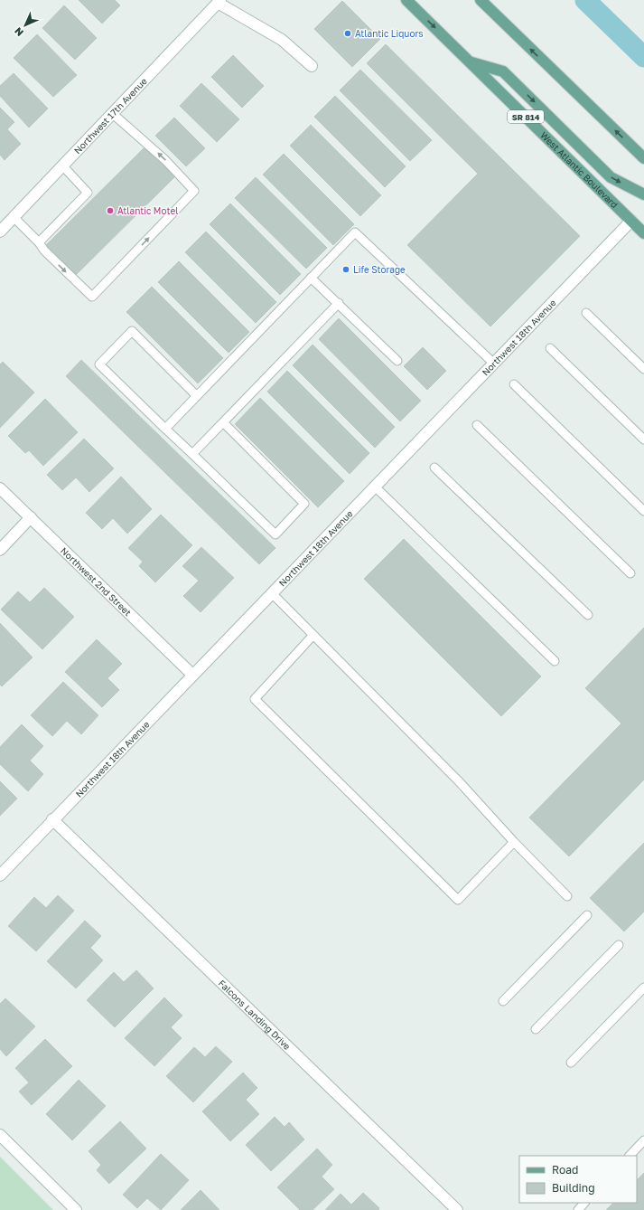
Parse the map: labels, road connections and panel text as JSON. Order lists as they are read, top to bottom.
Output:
{
  "streets": {
    "main road": ["SR 814", "West Atlantic Boulevard"],
    "street": [
      "Northwest 17th Avenue",
      "Northwest 18th Avenue",
      "Northwest 2nd Street",
      "Falcons Landing Drive"
    ]
  },
  "crossings": [
    ["West Atlantic Boulevard", "Northwest 18th Avenue"],
    ["Northwest 18th Avenue", "Northwest 2nd Street"],
    ["Northwest 18th Avenue", "Falcons Landing Drive"]
  ],
  "places": ["Atlantic Liquors", "Atlantic Motel", "Life Storage"],
  "legend": ["Road", "Building"],
  "north": "bottom left"
}
